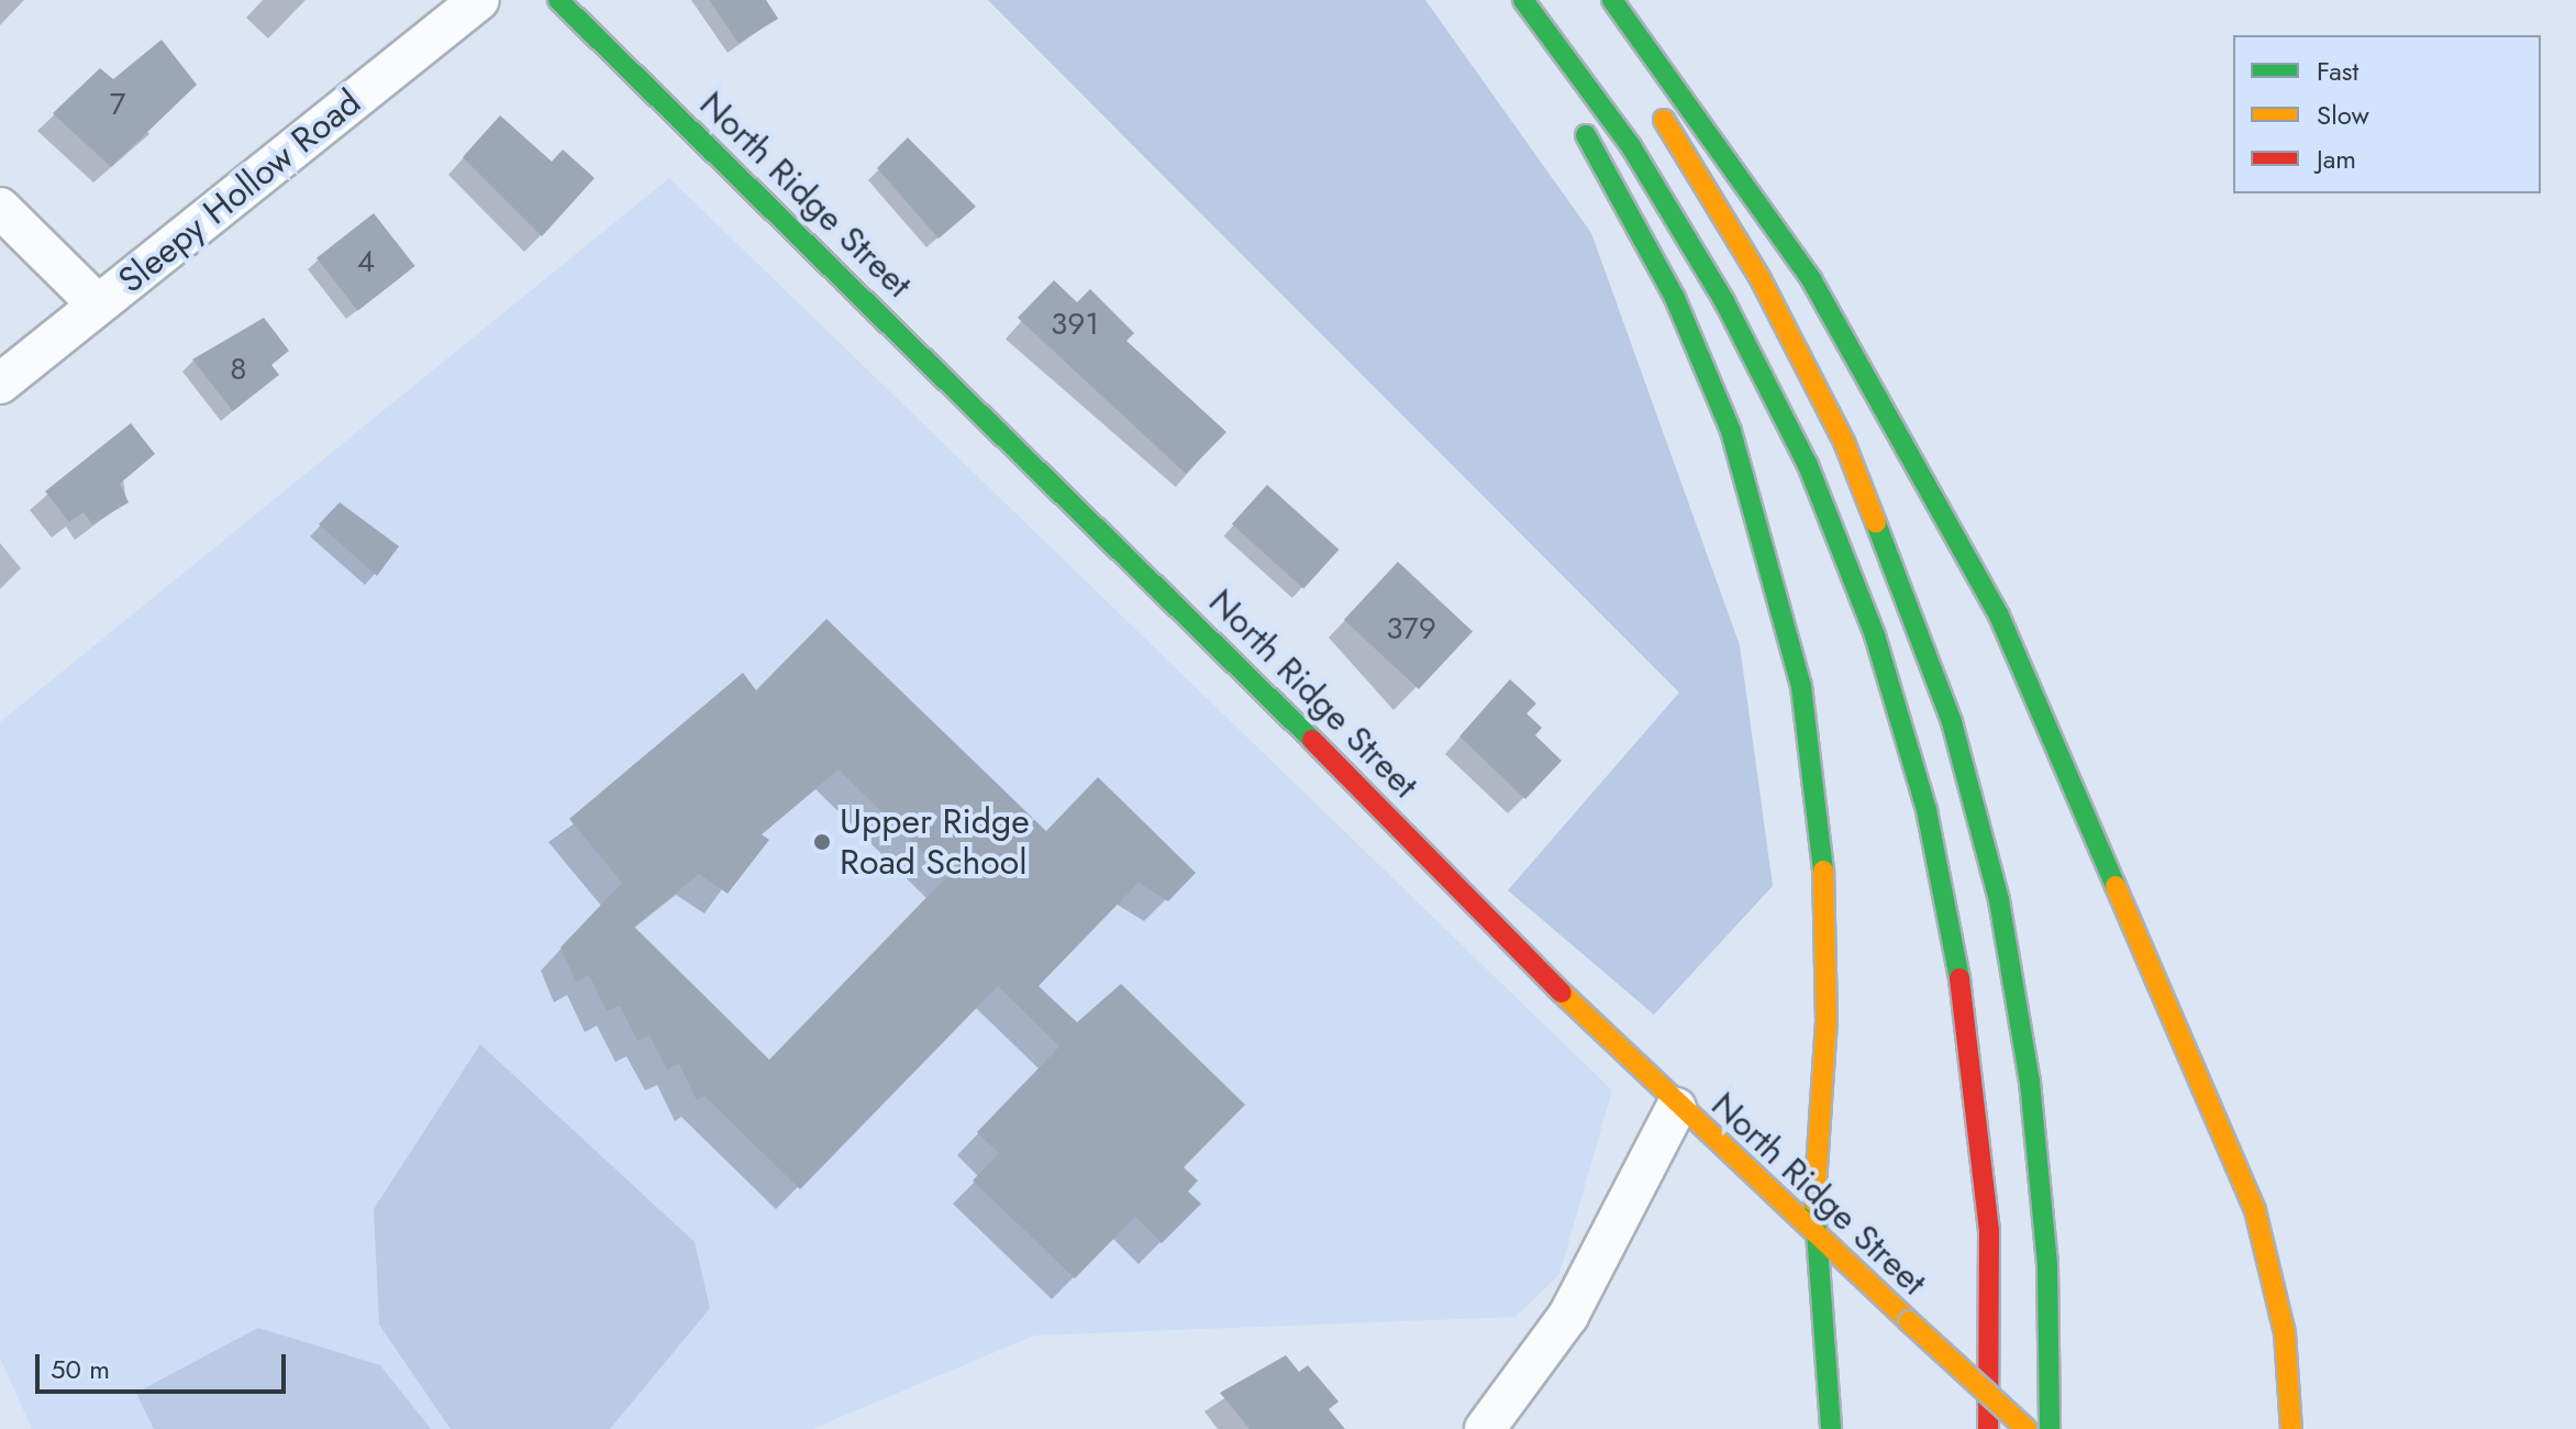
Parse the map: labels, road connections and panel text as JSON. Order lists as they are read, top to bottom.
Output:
{
  "streets": {
    "main road": ["North Ridge Street"],
    "street": ["Sleepy Hollow Road"]
  },
  "places": ["Upper Ridge Road School"],
  "house_numbers": [
    "7",
    "4",
    "391",
    "8",
    "379"
  ],
  "legend": ["Fast", "Slow", "Jam"],
  "scale_bar": "50 m"
}
